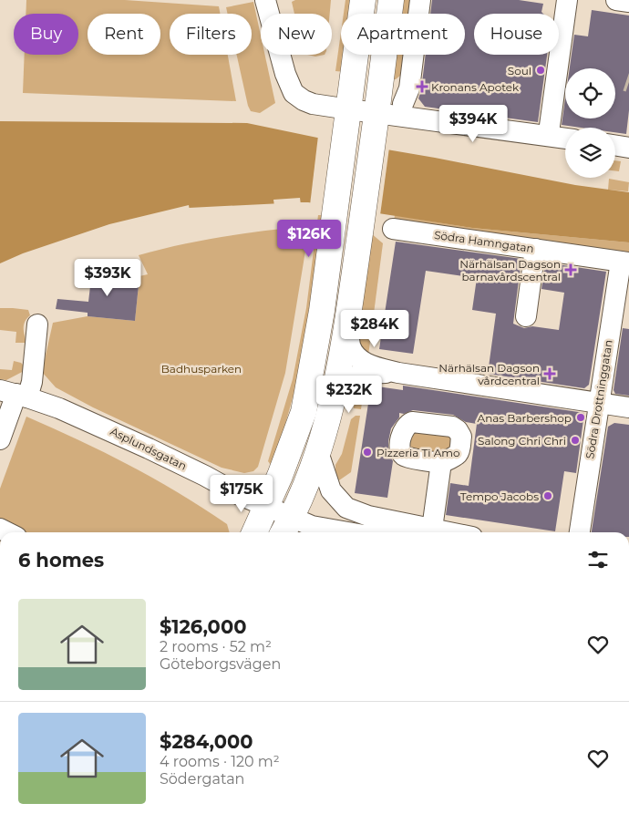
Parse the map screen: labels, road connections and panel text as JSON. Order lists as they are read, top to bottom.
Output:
{
  "streets": {
    "street": ["Södra Hamngatan", "Södra Drottninggatan", "Asplundsgatan"]
  },
  "crossings": [
    ["Södra Hamngatan", "Södra Drottninggatan"]
  ],
  "parks": ["Badhusparken"],
  "places": {
    "other": [
      "Soul",
      "Anas Barbershop",
      "Salong Chri Chri",
      "Pizzeria Ti Amo",
      "Tempo Jacobs"
    ],
    "health": ["Kronans Apotek", "Närhälsan Dagson barnavårdscentral", "Närhälsan Dagson vårdcentral"]
  },
  "page": {
    "chip": [
      "Buy",
      "Rent",
      "Filters",
      "New",
      "Apartment",
      "House"
    ],
    "price": [
      "$394K",
      "$126K",
      "$393K",
      "$284K",
      "$232K",
      "$175K"
    ],
    "heading": "6 homes",
    "list": [
      {
        "name": "$126,000",
        "note": "2 rooms · 52 m² · Göteborgsvägen"
      },
      {
        "name": "$284,000",
        "note": "4 rooms · 120 m² · Södergatan"
      }
    ]
  }
}
